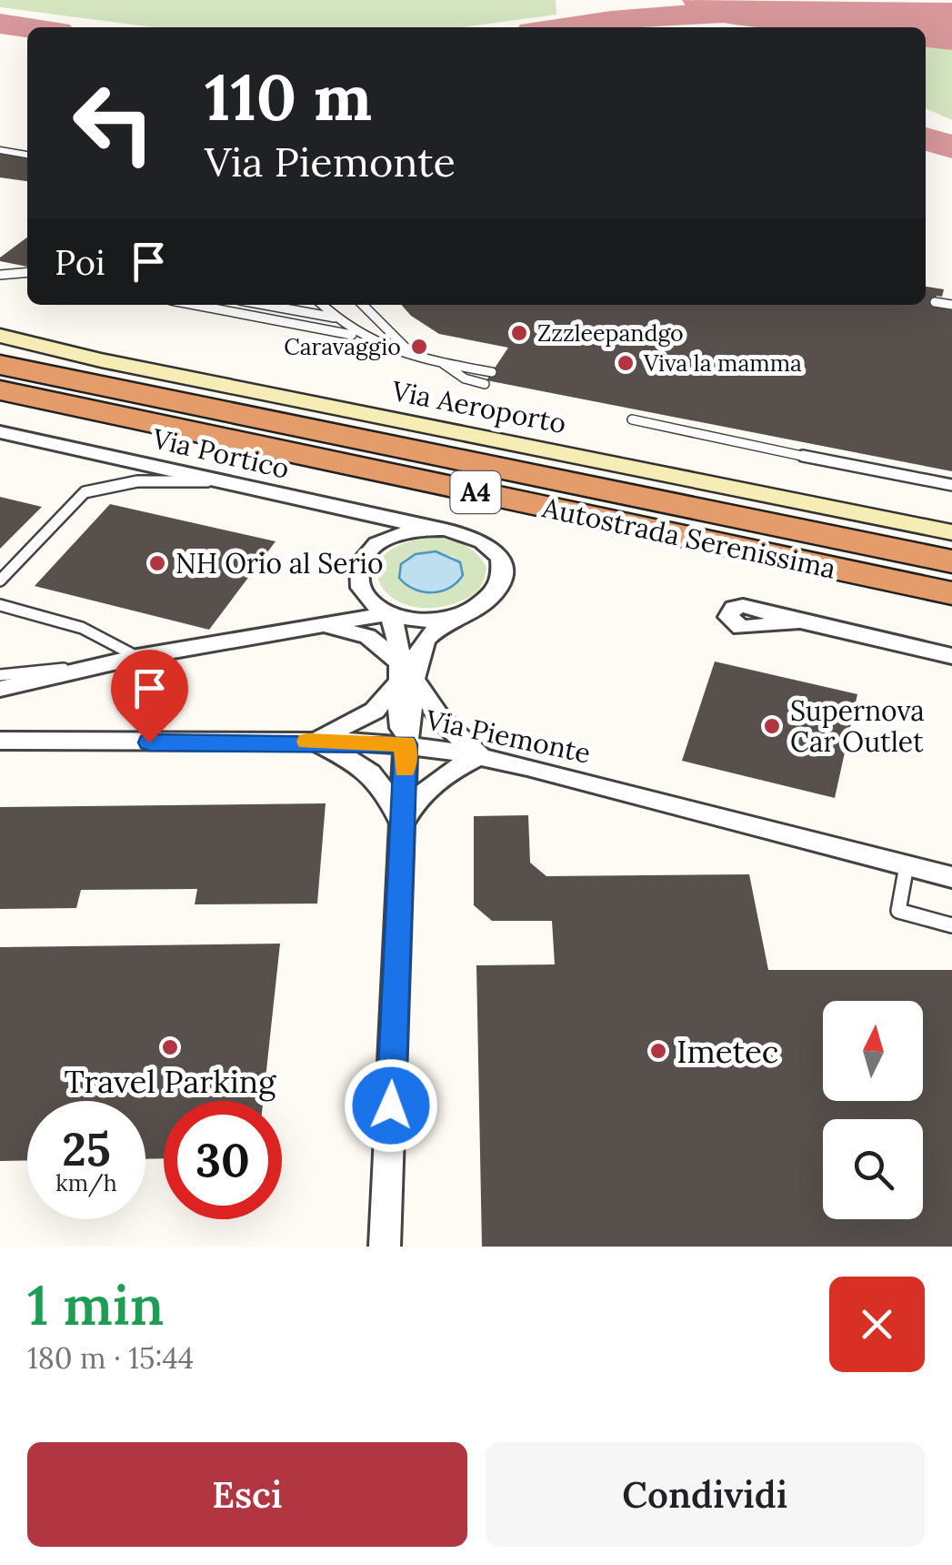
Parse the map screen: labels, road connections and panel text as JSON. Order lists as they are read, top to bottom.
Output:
{
  "streets": {
    "highway": ["A4", "Autostrada Serenissima"],
    "main road": ["Via Aeroporto"],
    "street": ["Via Portico", "Via Piemonte"]
  },
  "crossings": [
    ["Via Aeroporto", "Autostrada Serenissima"]
  ],
  "places": [
    "Zzzleepandgo",
    "Caravaggio",
    "Viva la mamma",
    "NH Orio al Serio",
    "Supernova Car Outlet",
    "Travel Parking",
    "Imetec"
  ],
  "north": "top",
  "page": {
    "turn": ["110 m", "Via Piemonte"],
    "then": "Poi",
    "speed": "25 km/h",
    "limit": "30",
    "heading": ["1 min", "180 m · 15:44"],
    "buttons": ["Esci", "Condividi"]
  }
}
